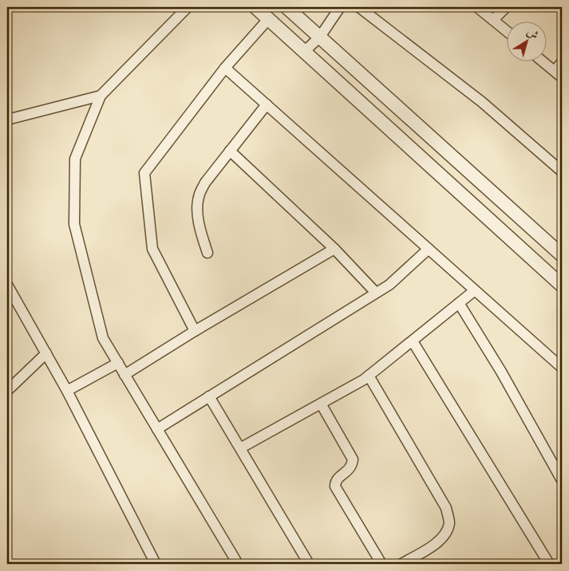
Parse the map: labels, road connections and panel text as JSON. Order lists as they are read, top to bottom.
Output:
{
  "north": "top right"
}
